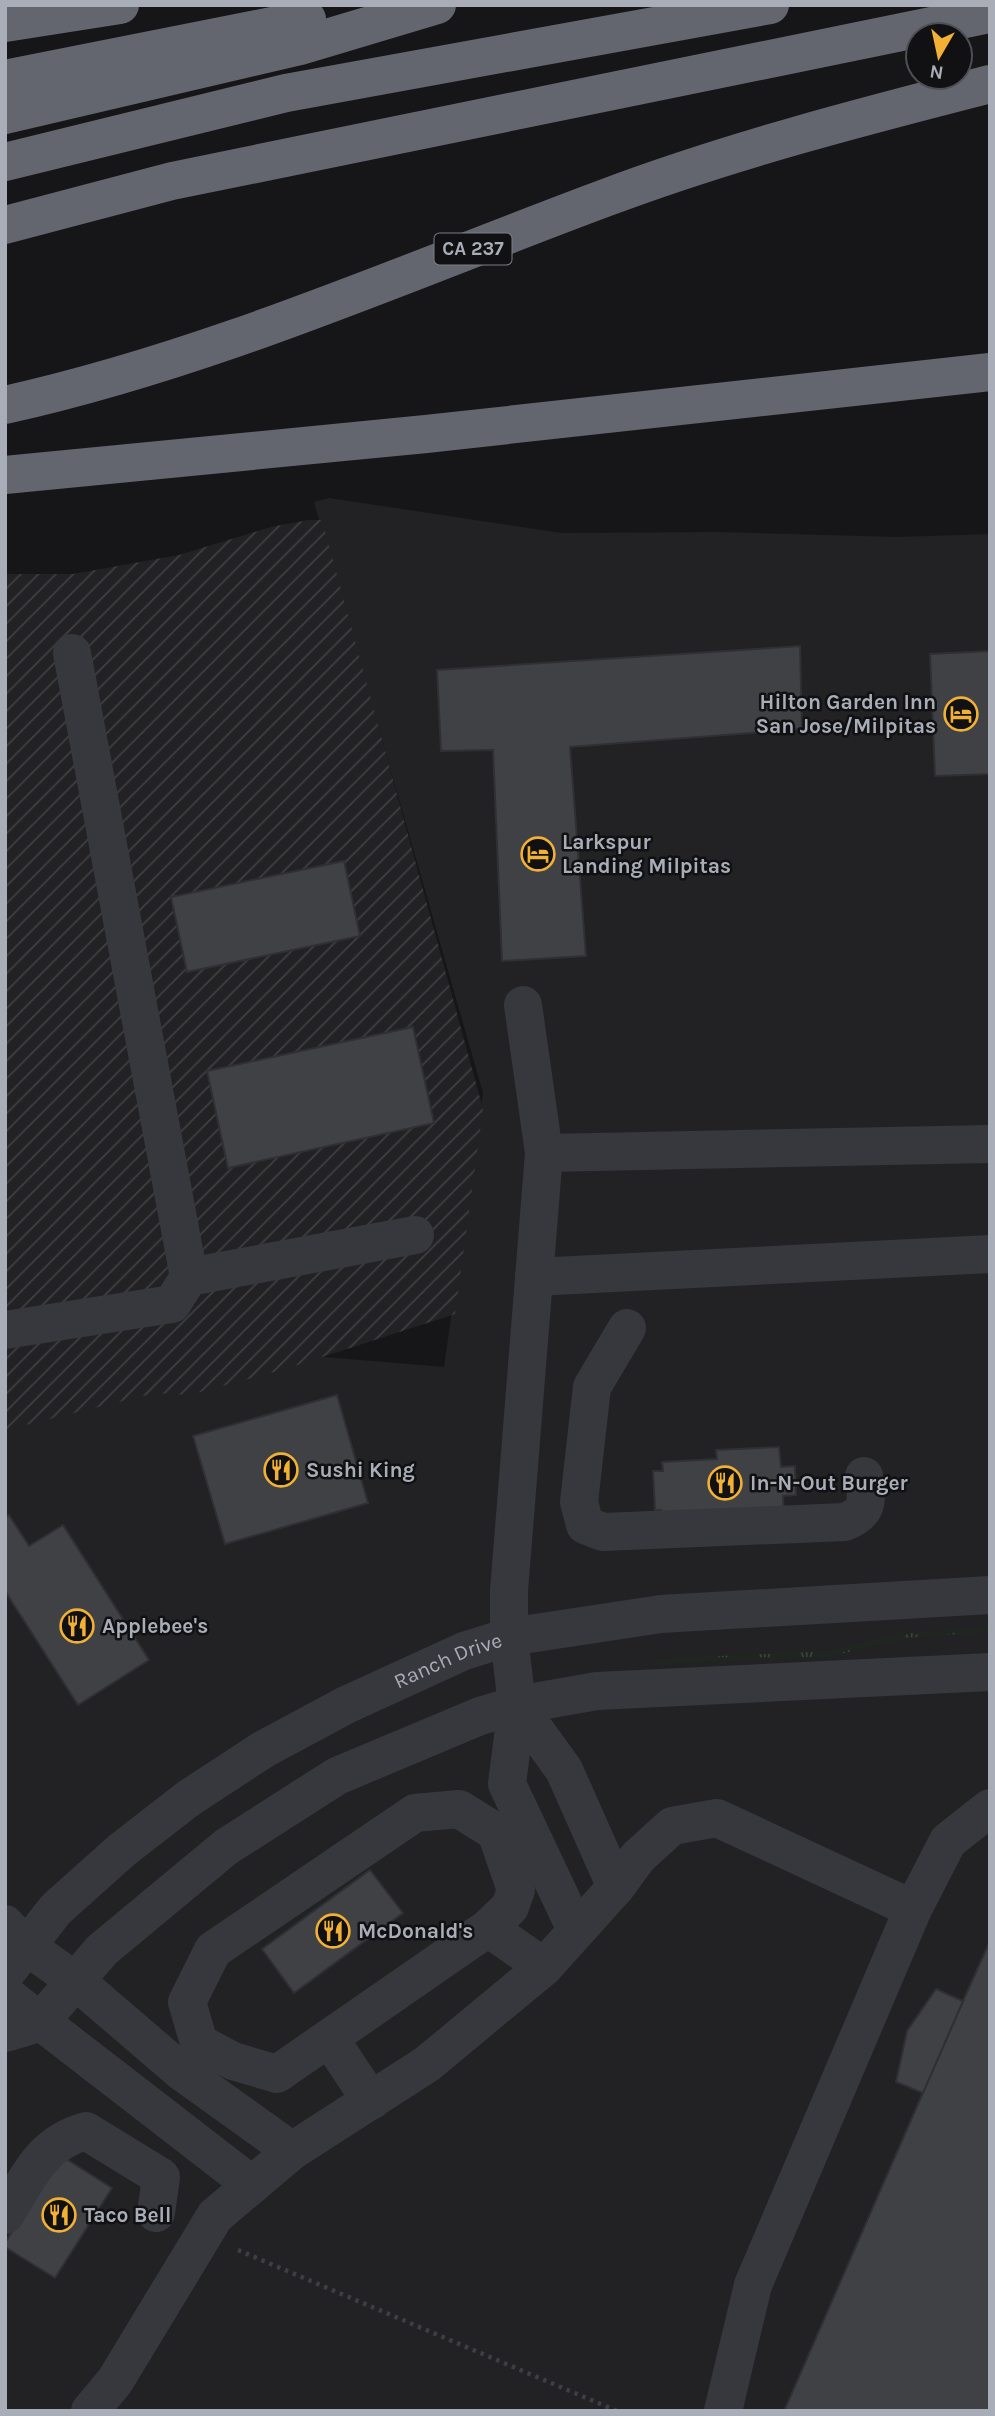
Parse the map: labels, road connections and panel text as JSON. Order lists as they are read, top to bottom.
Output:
{
  "streets": {
    "highway": ["CA 237"],
    "street": ["Ranch Drive"]
  },
  "places": {
    "hotel": ["Hilton Garden Inn San Jose/Milpitas", "Larkspur Landing Milpitas"],
    "restaurant": [
      "Sushi King",
      "In-N-Out Burger",
      "Applebee's",
      "McDonald's",
      "Taco Bell"
    ]
  },
  "north": "bottom"
}
